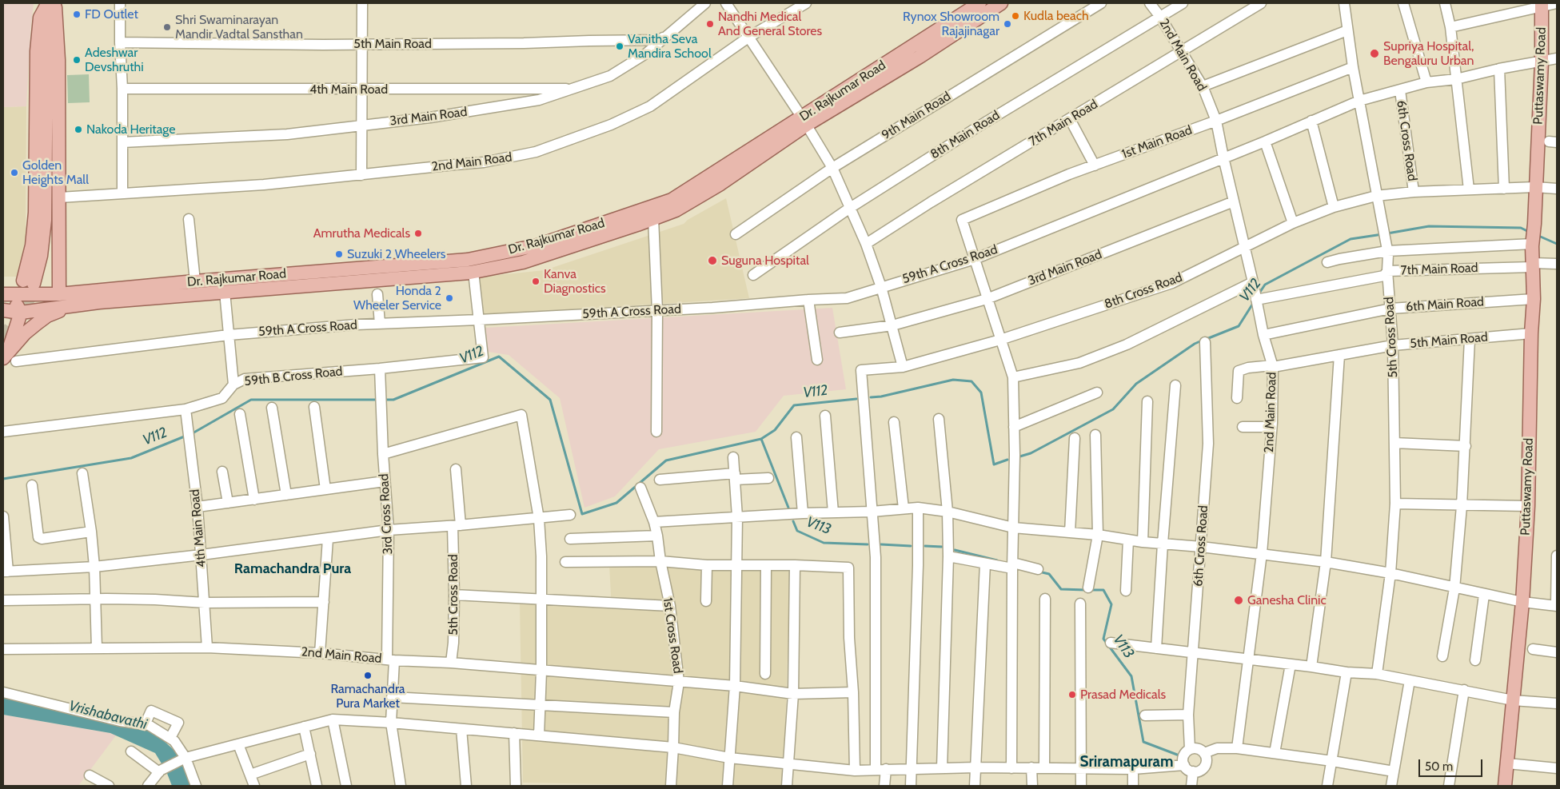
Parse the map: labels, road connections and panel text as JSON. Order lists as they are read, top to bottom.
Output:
{
  "streets": {
    "main road": ["Puttaswamy Road", "Dr. Rajkumar Road"],
    "street": [
      "5th Main Road",
      "2nd Main Road",
      "4th Main Road",
      "9th Main Road",
      "3rd Main Road",
      "7th Main Road",
      "8th Main Road",
      "6th Cross Road",
      "1st Main Road",
      "59th A Cross Road",
      "8th Cross Road",
      "6th Main Road",
      "5th Cross Road",
      "59th B Cross Road",
      "3rd Cross Road",
      "1st Cross Road"
    ]
  },
  "crossings": [
    ["5th Main Road", "2nd Main Road"],
    ["5th Main Road", "Puttaswamy Road"],
    ["5th Main Road", "3rd Main Road"],
    ["5th Main Road", "5th Cross Road"],
    ["2nd Main Road", "4th Main Road"],
    ["2nd Main Road", "3rd Main Road"],
    ["2nd Main Road", "7th Main Road"],
    ["2nd Main Road", "8th Main Road"],
    ["2nd Main Road", "1st Main Road"],
    ["2nd Main Road", "59th A Cross Road"],
    ["2nd Main Road", "8th Cross Road"],
    ["2nd Main Road", "6th Main Road"],
    ["2nd Main Road", "5th Cross Road"],
    ["2nd Main Road", "3rd Cross Road"],
    ["2nd Main Road", "1st Cross Road"],
    ["Puttaswamy Road", "7th Main Road"],
    ["Puttaswamy Road", "59th A Cross Road"],
    ["Puttaswamy Road", "8th Cross Road"],
    ["Puttaswamy Road", "6th Main Road"],
    ["4th Main Road", "3rd Main Road"],
    ["4th Main Road", "59th B Cross Road"],
    ["Dr. Rajkumar Road", "59th B Cross Road"],
    ["7th Main Road", "5th Cross Road"],
    ["6th Cross Road", "59th A Cross Road"],
    ["6th Cross Road", "8th Cross Road"],
    ["1st Main Road", "59th A Cross Road"],
    ["1st Main Road", "5th Cross Road"],
    ["59th A Cross Road", "5th Cross Road"],
    ["59th A Cross Road", "59th B Cross Road"],
    ["8th Cross Road", "5th Cross Road"],
    ["6th Main Road", "5th Cross Road"],
    ["59th B Cross Road", "3rd Cross Road"]
  ],
  "districts": ["Ramachandra Pura", "Sriramapuram"],
  "water": ["V112", "V113", "Vrishabavathi"],
  "places": [
    "FD Outlet",
    "Kudla beach",
    "Nandhi Medical And General Stores",
    "Rynox Showroom Rajajinagar",
    "Shri Swaminarayan Mandir Vadtal Sansthan",
    "Vanitha Seva Mandira School",
    "Supriya Hospital, Bengaluru Urban",
    "Adeshwar Devshruthi",
    "Nakoda Heritage",
    "Golden Heights Mall",
    "Amrutha Medicals",
    "Suzuki 2 Wheelers",
    "Suguna Hospital",
    "Kanva Diagnostics",
    "Honda 2 Wheeler Service",
    "Ganesha Clinic",
    "Ramachandra Pura Market",
    "Prasad Medicals"
  ],
  "scale_bar": "50 m"
}
